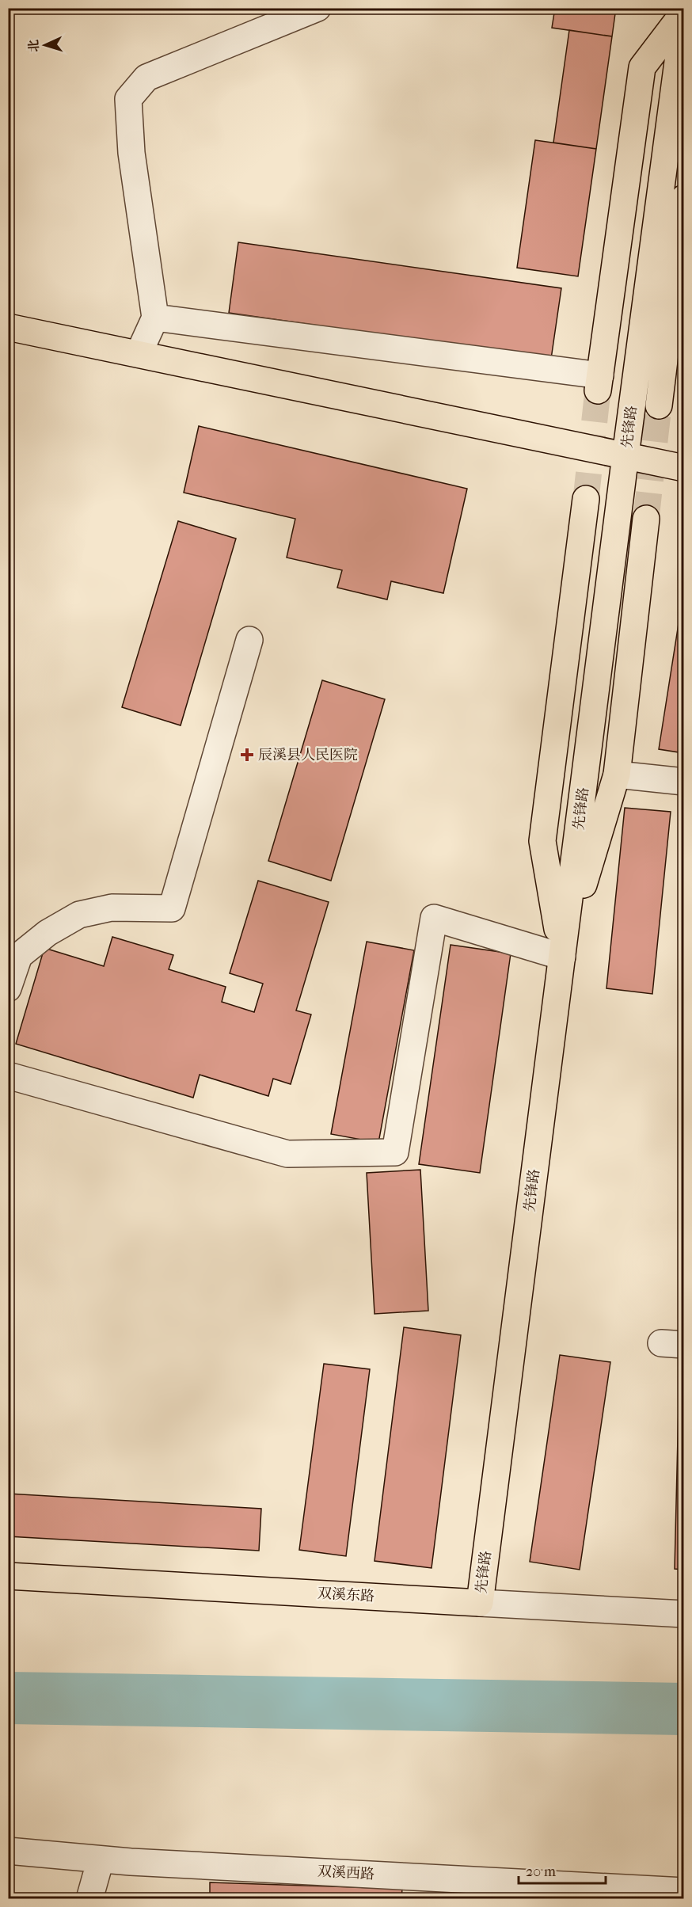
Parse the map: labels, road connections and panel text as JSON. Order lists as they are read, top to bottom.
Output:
{
  "streets": {
    "main road": ["先锋路", "双溪东路"],
    "street": ["双溪西路"]
  },
  "crossings": [
    ["先锋路", "双溪东路"]
  ],
  "places": {
    "health": ["辰溪县人民医院"]
  },
  "scale_bar": "20 m",
  "north": "left"
}
